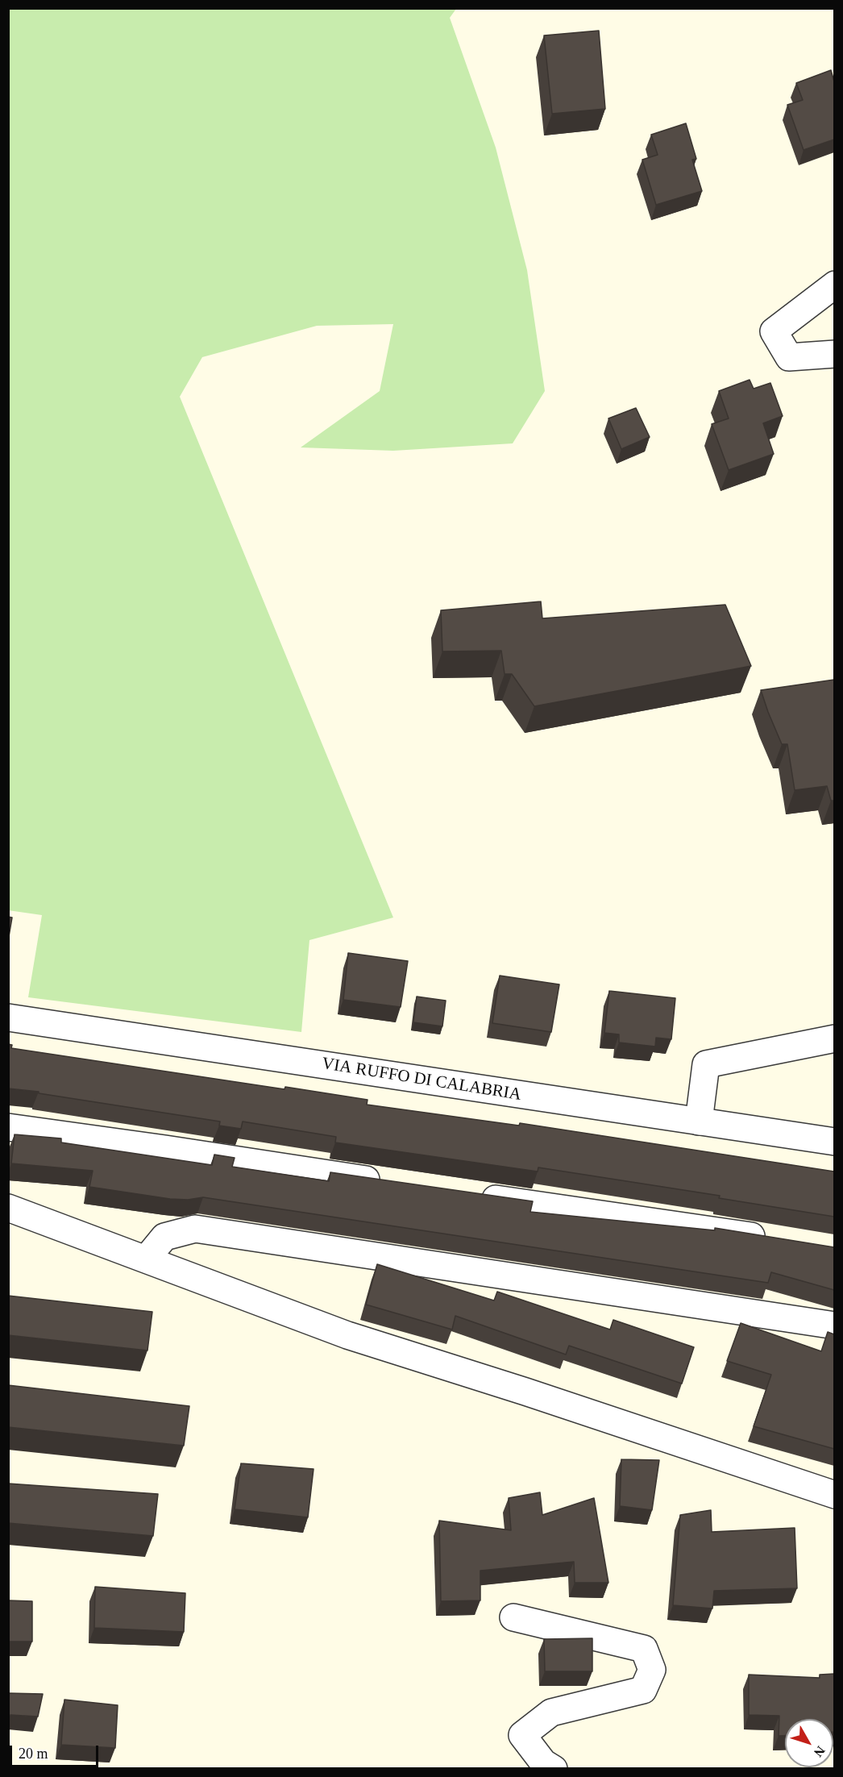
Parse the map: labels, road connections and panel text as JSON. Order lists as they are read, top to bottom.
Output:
{
  "streets": {
    "street": ["VIA RUFFO DI CALABRIA"]
  },
  "scale_bar": "20 m",
  "north": "bottom right"
}
